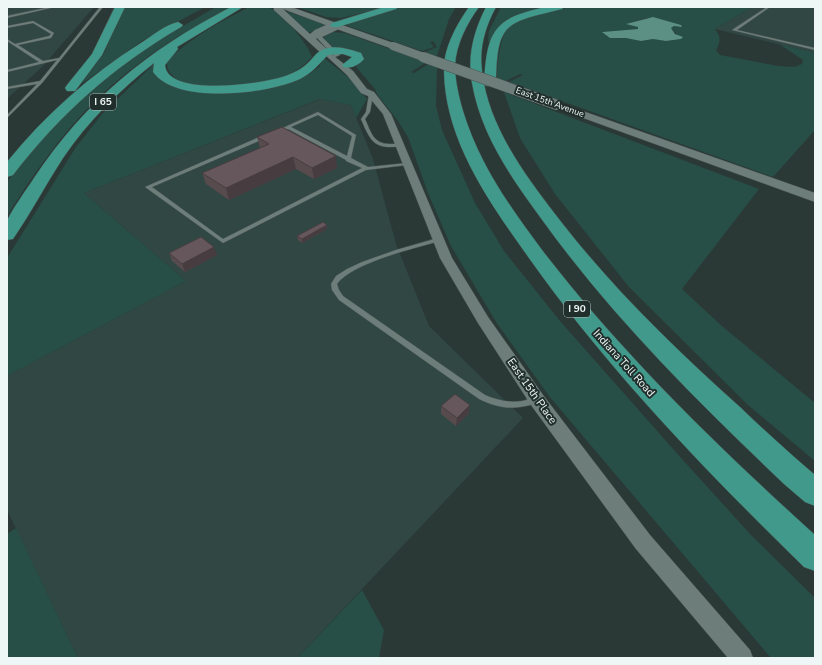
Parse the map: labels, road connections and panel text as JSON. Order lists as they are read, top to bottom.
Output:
{
  "streets": {
    "highway": ["I 65", "I 90", "Indiana Toll Road"],
    "street": ["East 15th Avenue", "East 15th Place"]
  },
  "crossings": [
    ["East 15th Avenue", "East 15th Place"]
  ]
}
